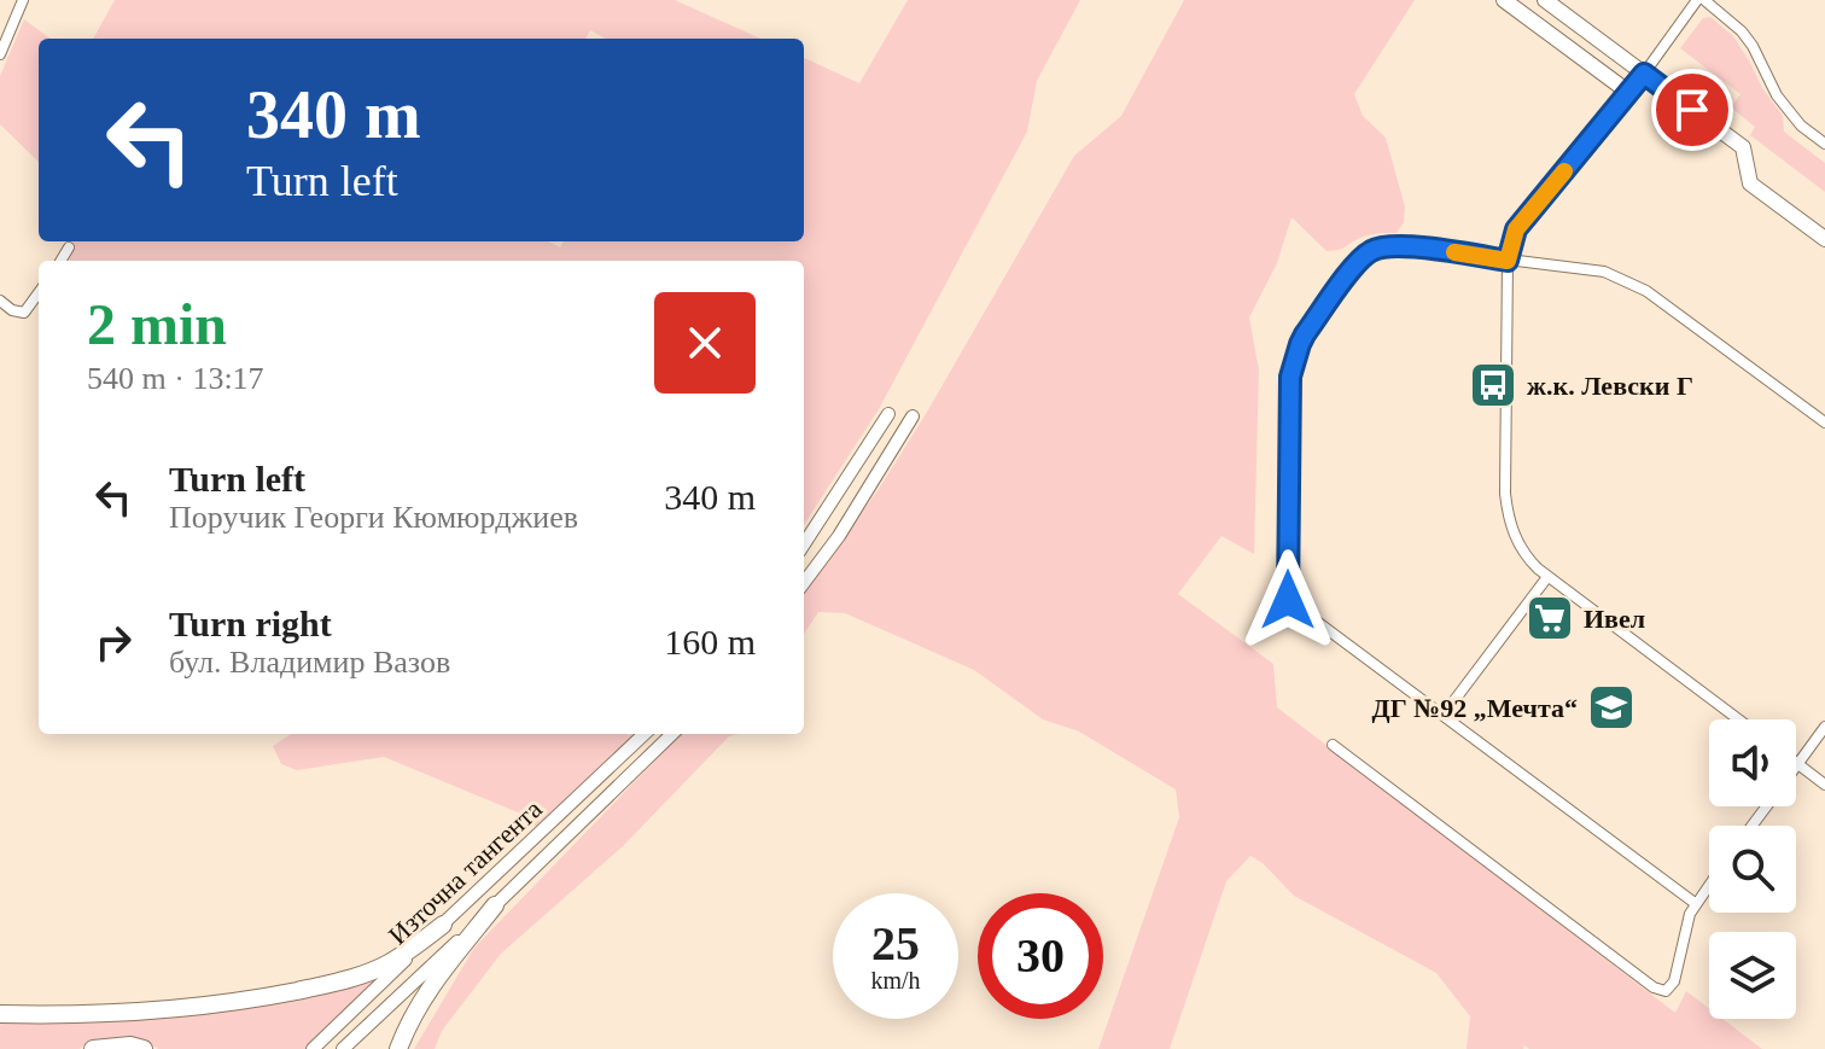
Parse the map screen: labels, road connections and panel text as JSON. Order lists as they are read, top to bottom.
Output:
{
  "streets": {
    "street": ["Източна тангента"]
  },
  "places": {
    "bus stop": ["ж.к. Левски Г"],
    "supermarket": ["Ивел"],
    "school or university": ["ДГ №92 „Мечта“"]
  },
  "page": {
    "turn": ["340 m", "Turn left"],
    "heading": ["2 min", "540 m · 13:17"],
    "list": [
      {
        "name": "Turn left",
        "note": "Поручик Георги Кюмюрджиев",
        "value": "340 m"
      },
      {
        "name": "Turn right",
        "note": "бул. Владимир Вазов",
        "value": "160 m"
      }
    ],
    "speed": "25 km/h",
    "limit": "30"
  }
}
